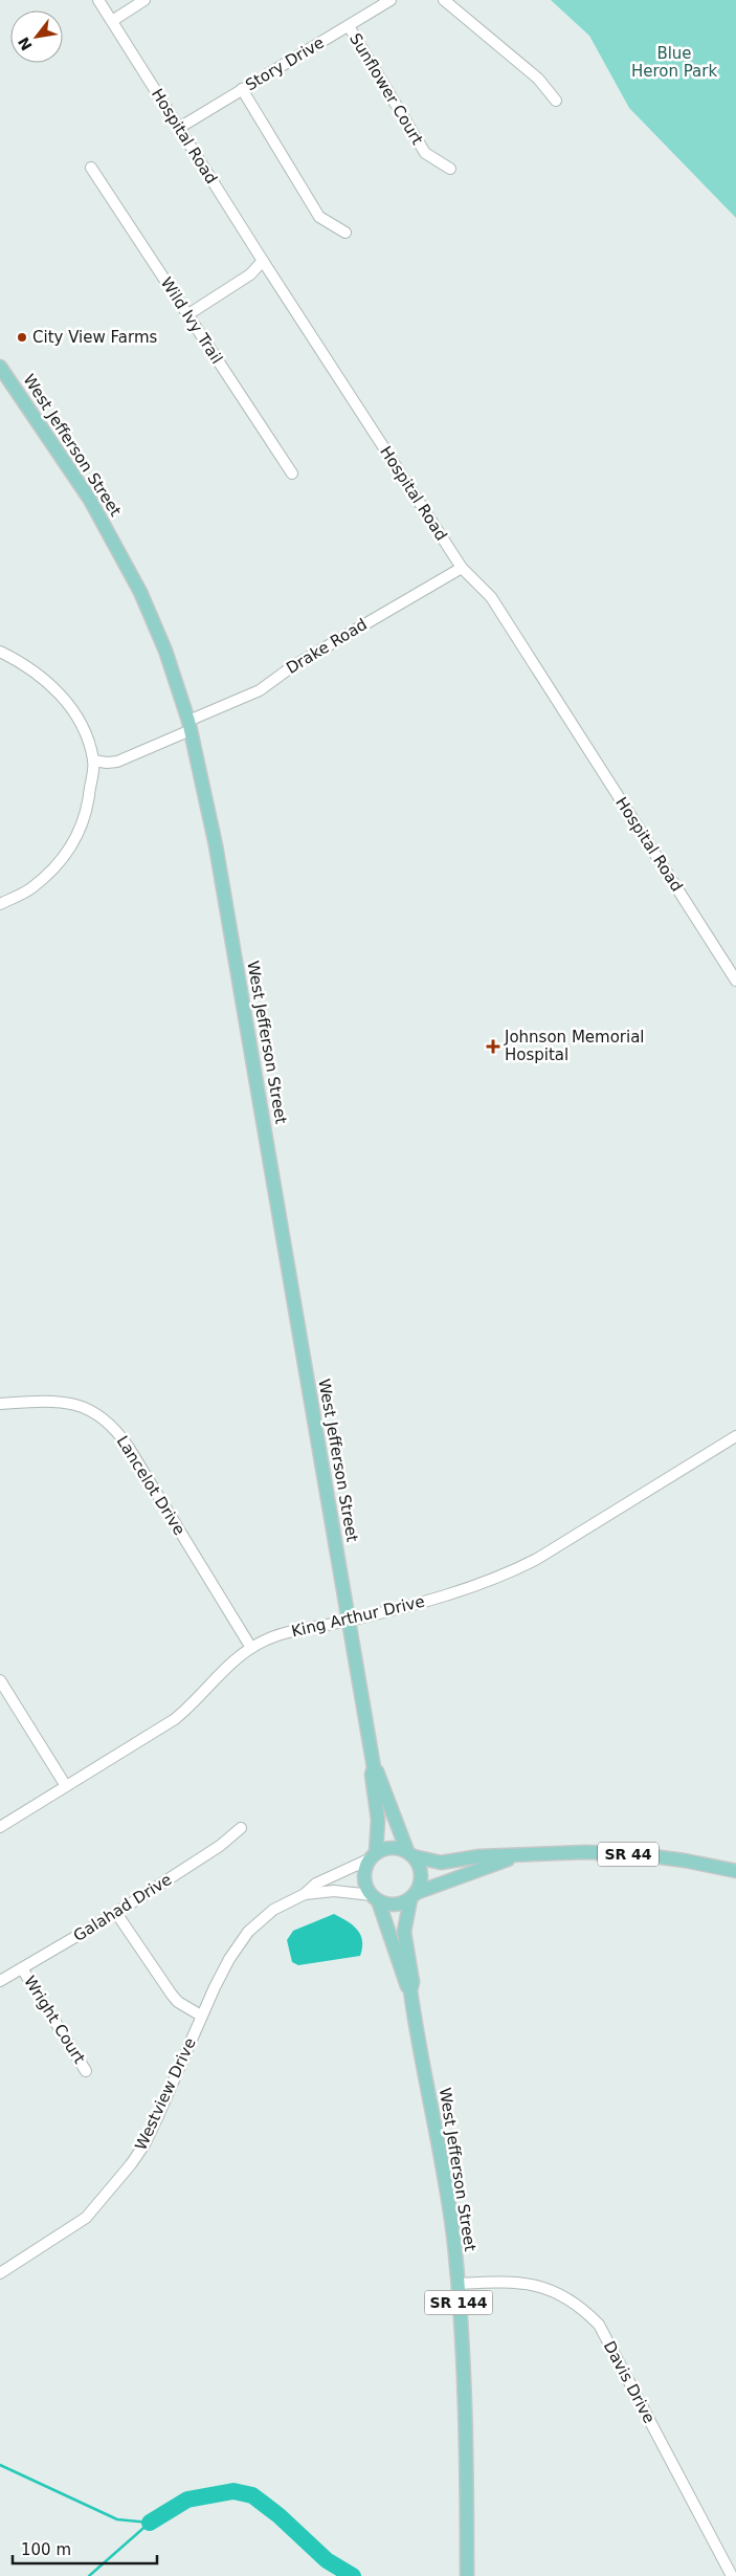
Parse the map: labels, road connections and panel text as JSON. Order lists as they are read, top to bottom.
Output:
{
  "streets": {
    "main road": ["West Jefferson Street", "SR 44", "SR 144"],
    "street": [
      "Story Drive",
      "Sunflower Court",
      "Hospital Road",
      "Wild Ivy Trail",
      "Drake Road",
      "Lancelot Drive",
      "King Arthur Drive",
      "Galahad Drive",
      "Wright Court",
      "Westview Drive",
      "Davis Drive"
    ]
  },
  "crossings": [
    ["Story Drive", "Sunflower Court"],
    ["Story Drive", "Hospital Road"],
    ["Hospital Road", "Drake Road"],
    ["West Jefferson Street", "Drake Road"],
    ["West Jefferson Street", "King Arthur Drive"],
    ["West Jefferson Street", "SR 44"],
    ["West Jefferson Street", "Westview Drive"],
    ["West Jefferson Street", "Davis Drive"],
    ["Lancelot Drive", "King Arthur Drive"],
    ["SR 44", "Westview Drive"],
    ["Galahad Drive", "Wright Court"]
  ],
  "parks": ["Blue Heron Park"],
  "places": {
    "other": ["City View Farms"],
    "health": ["Johnson Memorial Hospital"]
  },
  "scale_bar": "100 m",
  "north": "bottom left"
}
